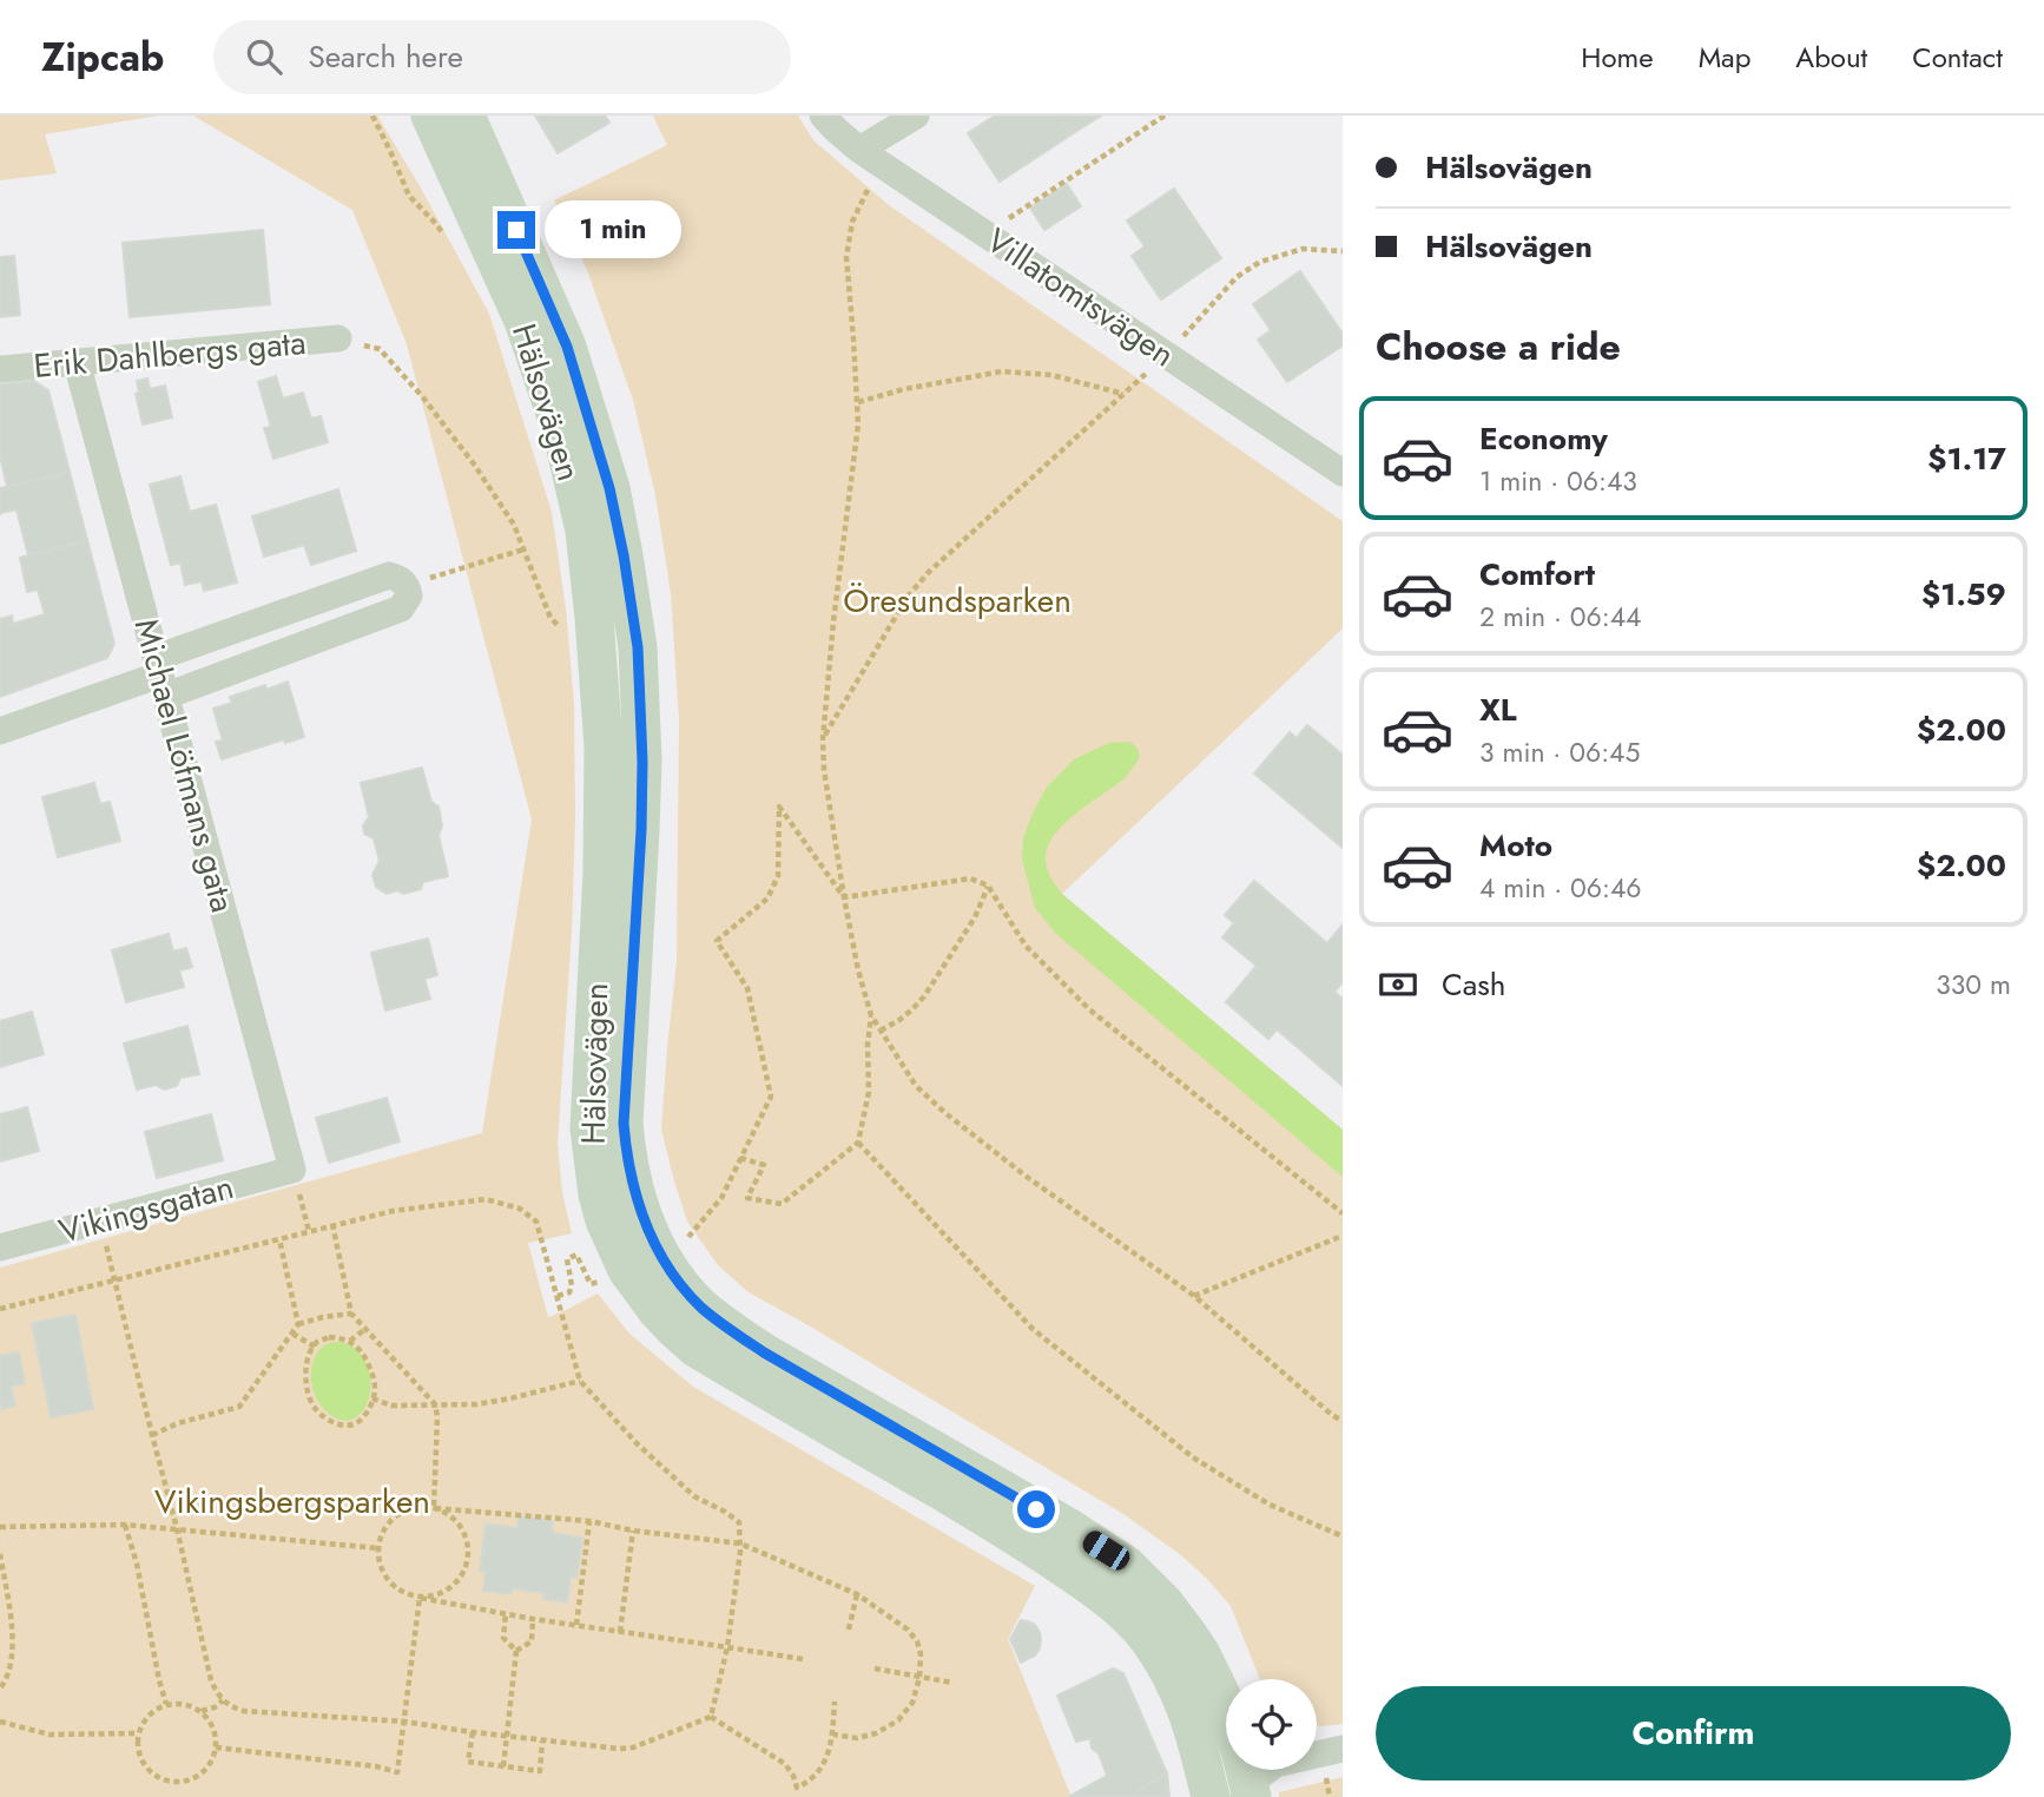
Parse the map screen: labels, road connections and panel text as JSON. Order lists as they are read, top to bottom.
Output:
{
  "streets": {
    "main road": ["Hälsovägen"],
    "street": [
      "Villatomtsvägen",
      "Erik Dahlbergs gata",
      "Michael Löfmans gata",
      "Vikingsgatan"
    ]
  },
  "crossings": [
    ["Erik Dahlbergs gata", "Michael Löfmans gata"],
    ["Michael Löfmans gata", "Vikingsgatan"]
  ],
  "parks": ["Öresundsparken", "Vikingsbergsparken"],
  "page": {
    "header": "Zipcab",
    "search": "Search here",
    "nav": [
      "Home",
      "Map",
      "About",
      "Contact"
    ],
    "banner": ["Hälsovägen", "Hälsovägen"],
    "bubble": "1 min",
    "heading": "Choose a ride",
    "list": [
      {
        "name": "Economy",
        "note": "1 min · 06:43",
        "value": "$1.17"
      },
      {
        "name": "Comfort",
        "note": "2 min · 06:44",
        "value": "$1.59"
      },
      {
        "name": "XL",
        "note": "3 min · 06:45",
        "value": "$2.00"
      },
      {
        "name": "Moto",
        "note": "4 min · 06:46",
        "value": "$2.00"
      }
    ],
    "pay": ["Cash", "330 m"],
    "buttons": "Confirm"
  }
}
